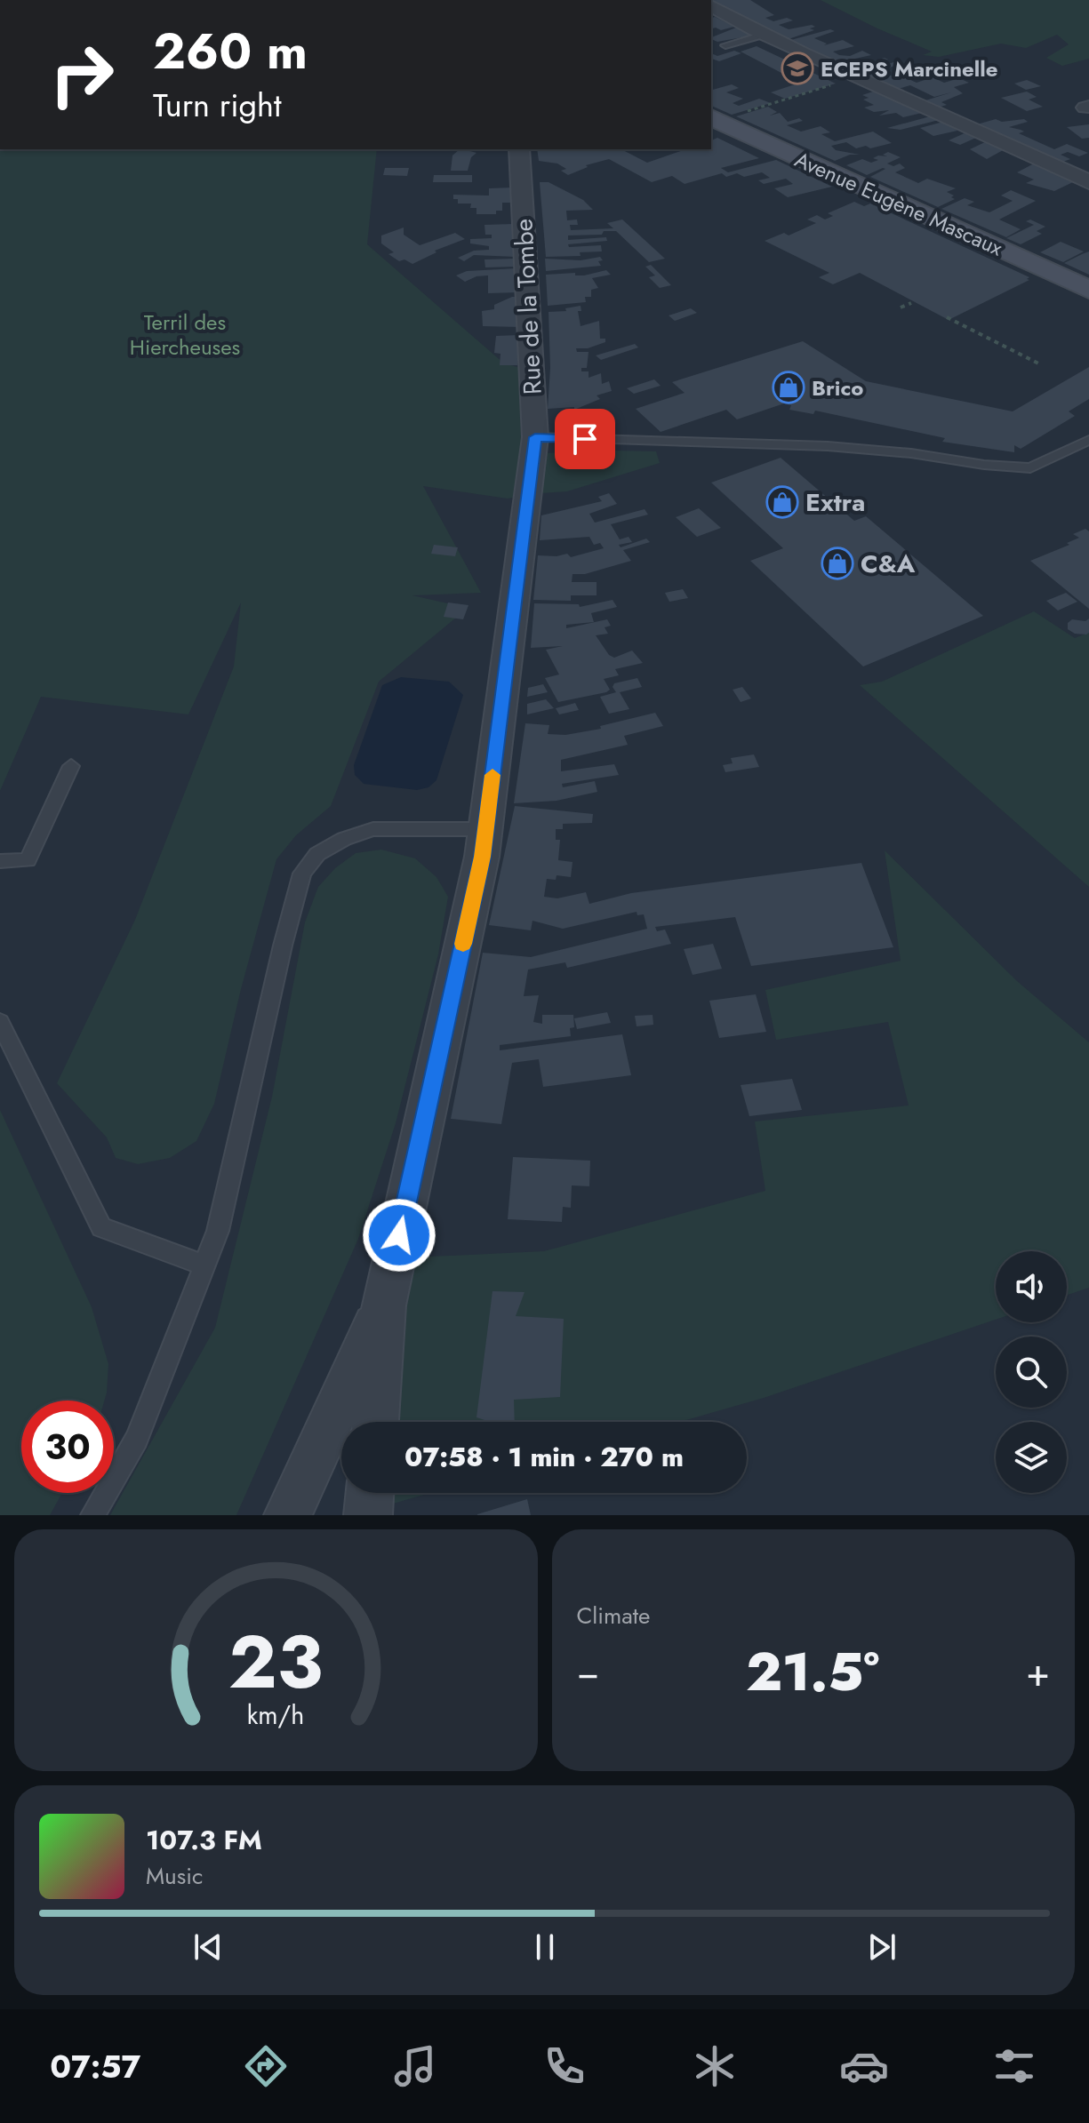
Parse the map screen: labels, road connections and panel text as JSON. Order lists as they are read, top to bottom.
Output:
{
  "streets": {
    "main road": ["Avenue Eugène Mascaux"],
    "street": ["Rue de la Tombe"]
  },
  "parks": ["Terril des Hiercheuses"],
  "places": {
    "school or university": ["ECEPS Marcinelle"],
    "shop": ["Brico", "Extra", "C&A"]
  },
  "page": {
    "turn": ["260 m", "Turn right"],
    "limit": "30",
    "trip": "07:58 · 1 min · 270 m",
    "tile": "Climate",
    "heat": ["−", "21.5°", "+"],
    "song": ["107.3 FM", "Music"],
    "tabs": "07:57",
    "gauge": ["23", "km/h"]
  }
}
